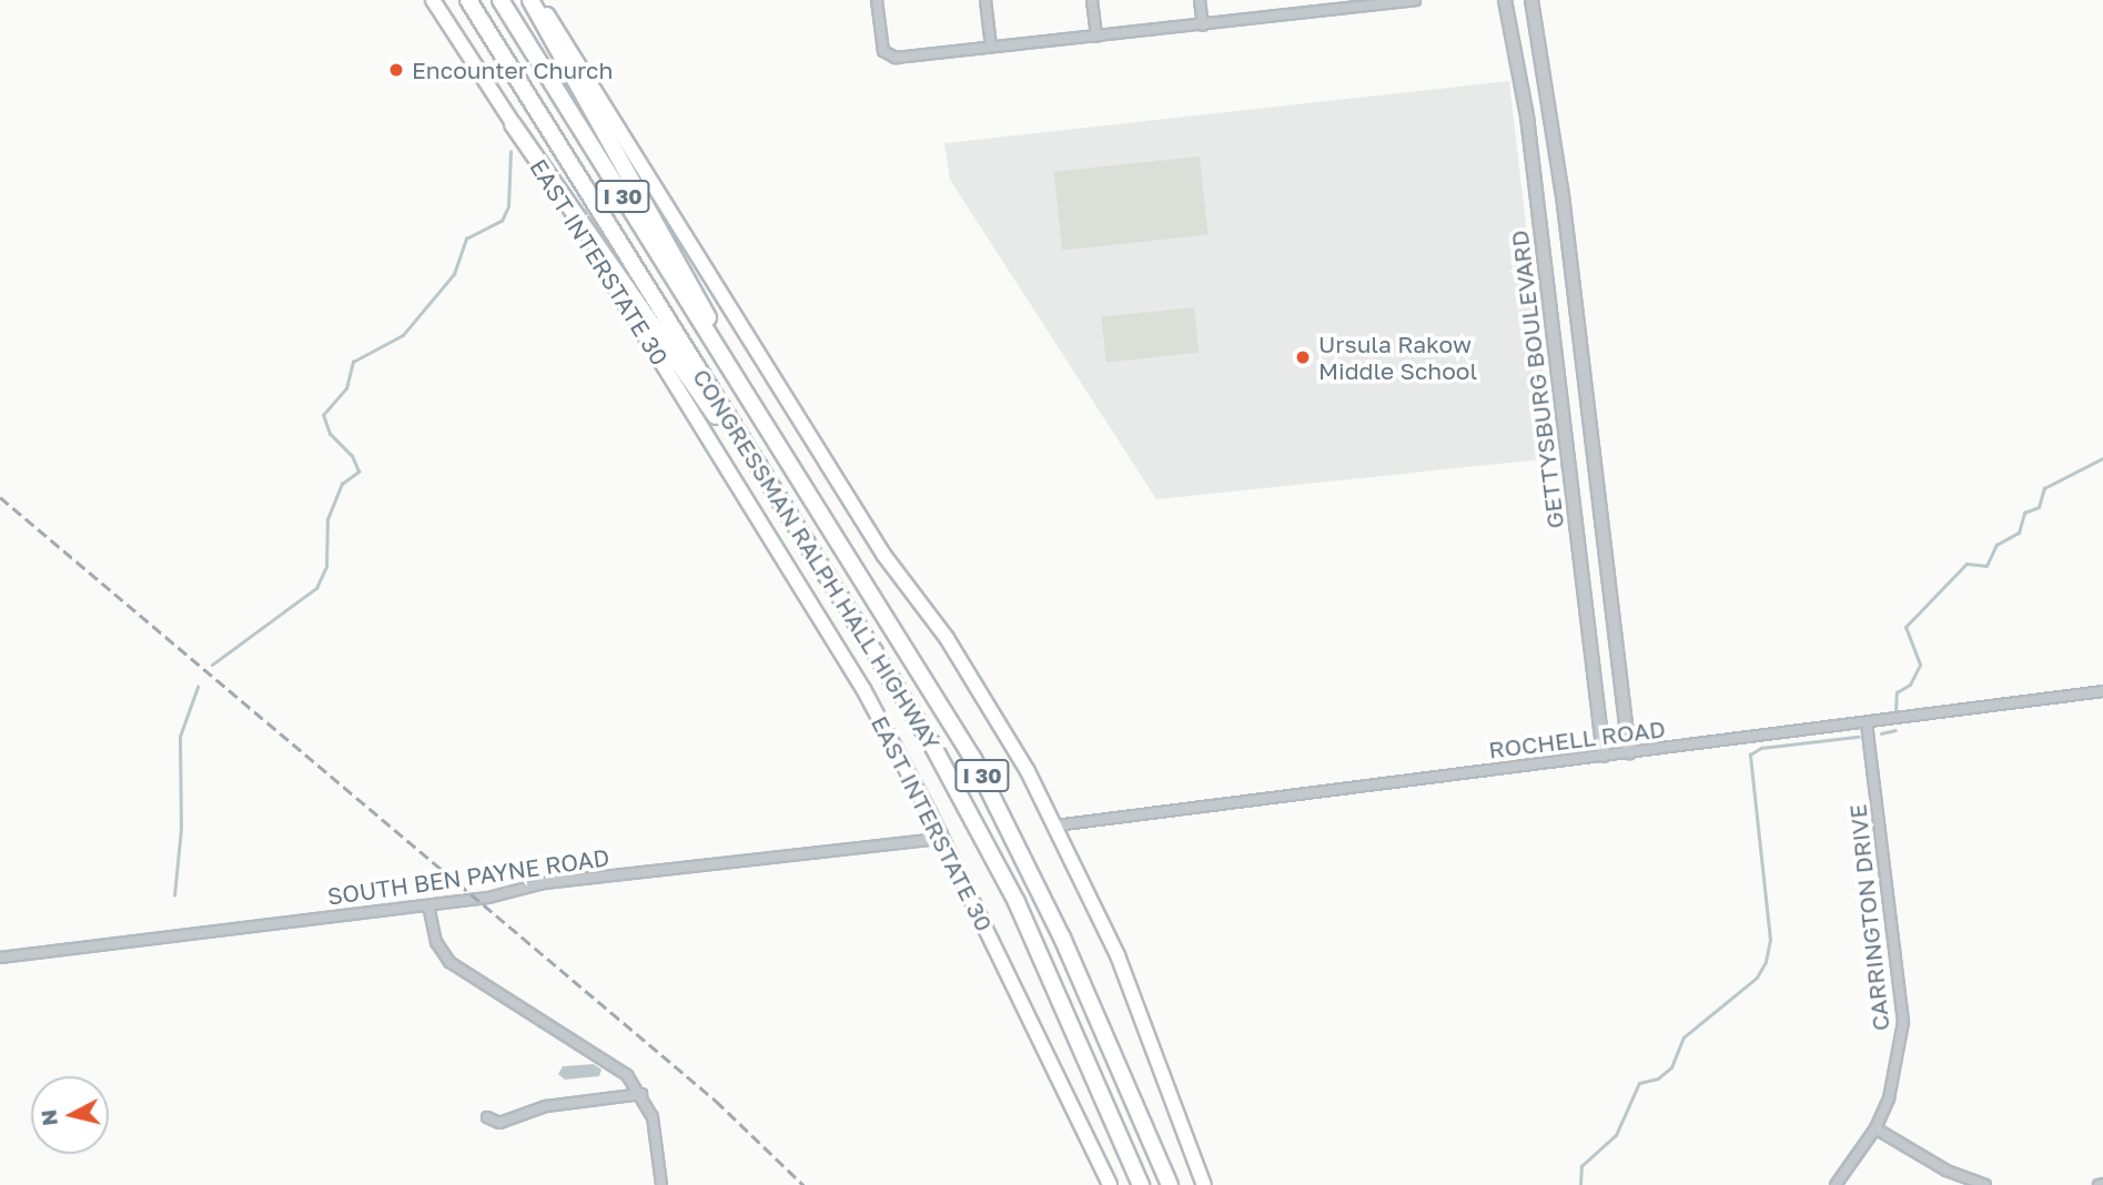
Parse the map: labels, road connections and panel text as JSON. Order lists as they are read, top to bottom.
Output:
{
  "streets": {
    "highway": ["I 30", "CONGRESSMAN RALPH HALL HIGHWAY"],
    "main road": ["EAST INTERSTATE 30"],
    "street": [
      "GETTYSBURG BOULEVARD",
      "ROCHELL ROAD",
      "SOUTH BEN PAYNE ROAD",
      "CARRINGTON DRIVE"
    ]
  },
  "crossings": [
    ["EAST INTERSTATE 30", "SOUTH BEN PAYNE ROAD"],
    ["GETTYSBURG BOULEVARD", "ROCHELL ROAD"],
    ["ROCHELL ROAD", "CARRINGTON DRIVE"]
  ],
  "places": ["Encounter Church", "Ursula Rakow Middle School"],
  "north": "left"
}
